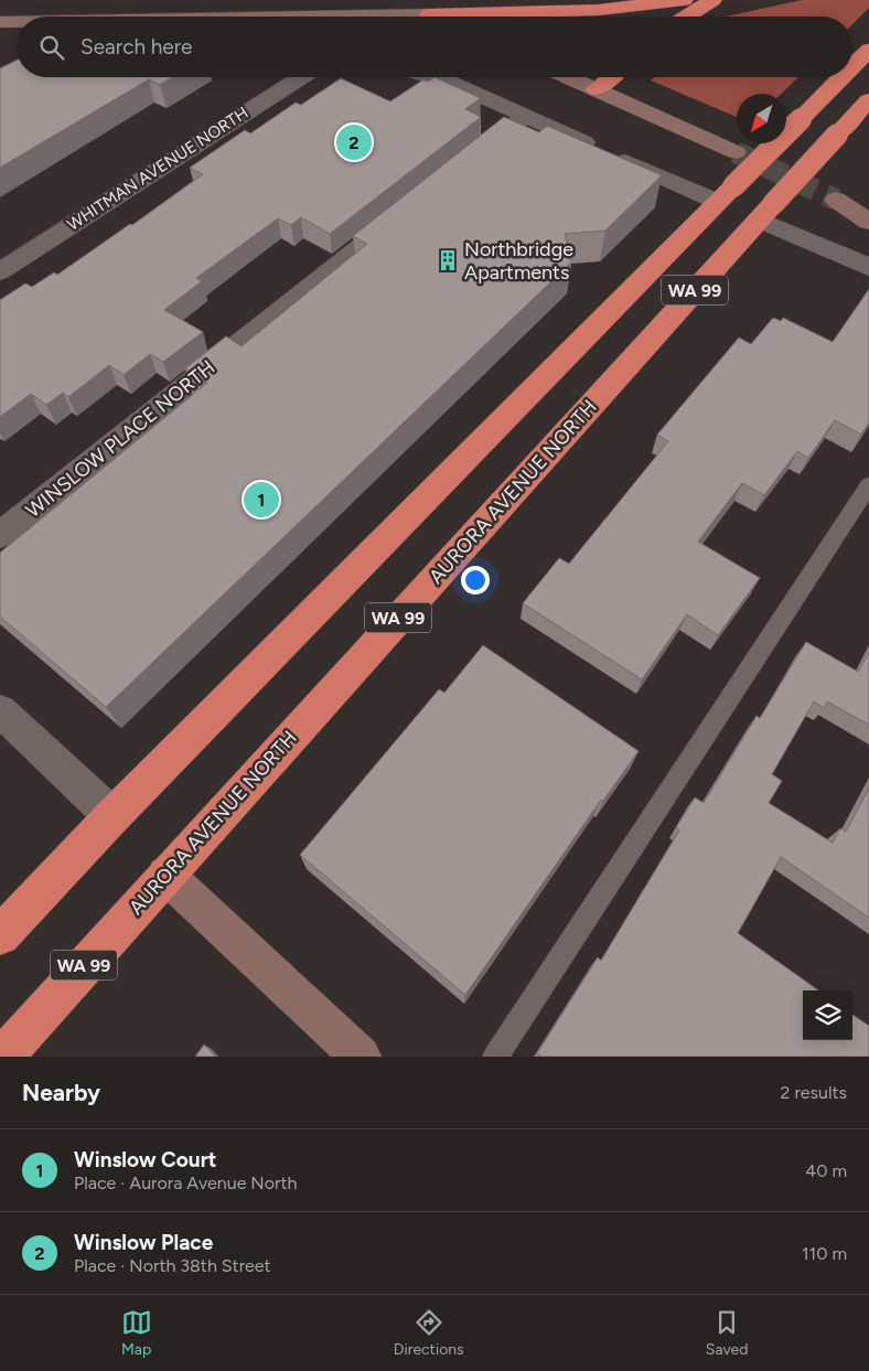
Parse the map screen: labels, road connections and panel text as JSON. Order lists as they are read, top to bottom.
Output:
{
  "streets": {
    "highway": ["WA 99", "AURORA AVENUE NORTH"],
    "street": ["WHITMAN AVENUE NORTH", "WINSLOW PLACE NORTH"]
  },
  "places": {
    "building": ["Northbridge Apartments"]
  },
  "north": "bottom left",
  "page": {
    "search": "Search here",
    "pins": ["2", "1"],
    "heading": ["Nearby", "2 results"],
    "list": [
      {
        "mark": "1",
        "name": "Winslow Court",
        "note": "Place · Aurora Avenue North",
        "value": "40 m"
      },
      {
        "mark": "2",
        "name": "Winslow Place",
        "note": "Place · North 38th Street",
        "value": "110 m"
      }
    ],
    "nav": ["Map", "Directions", "Saved"]
  }
}
